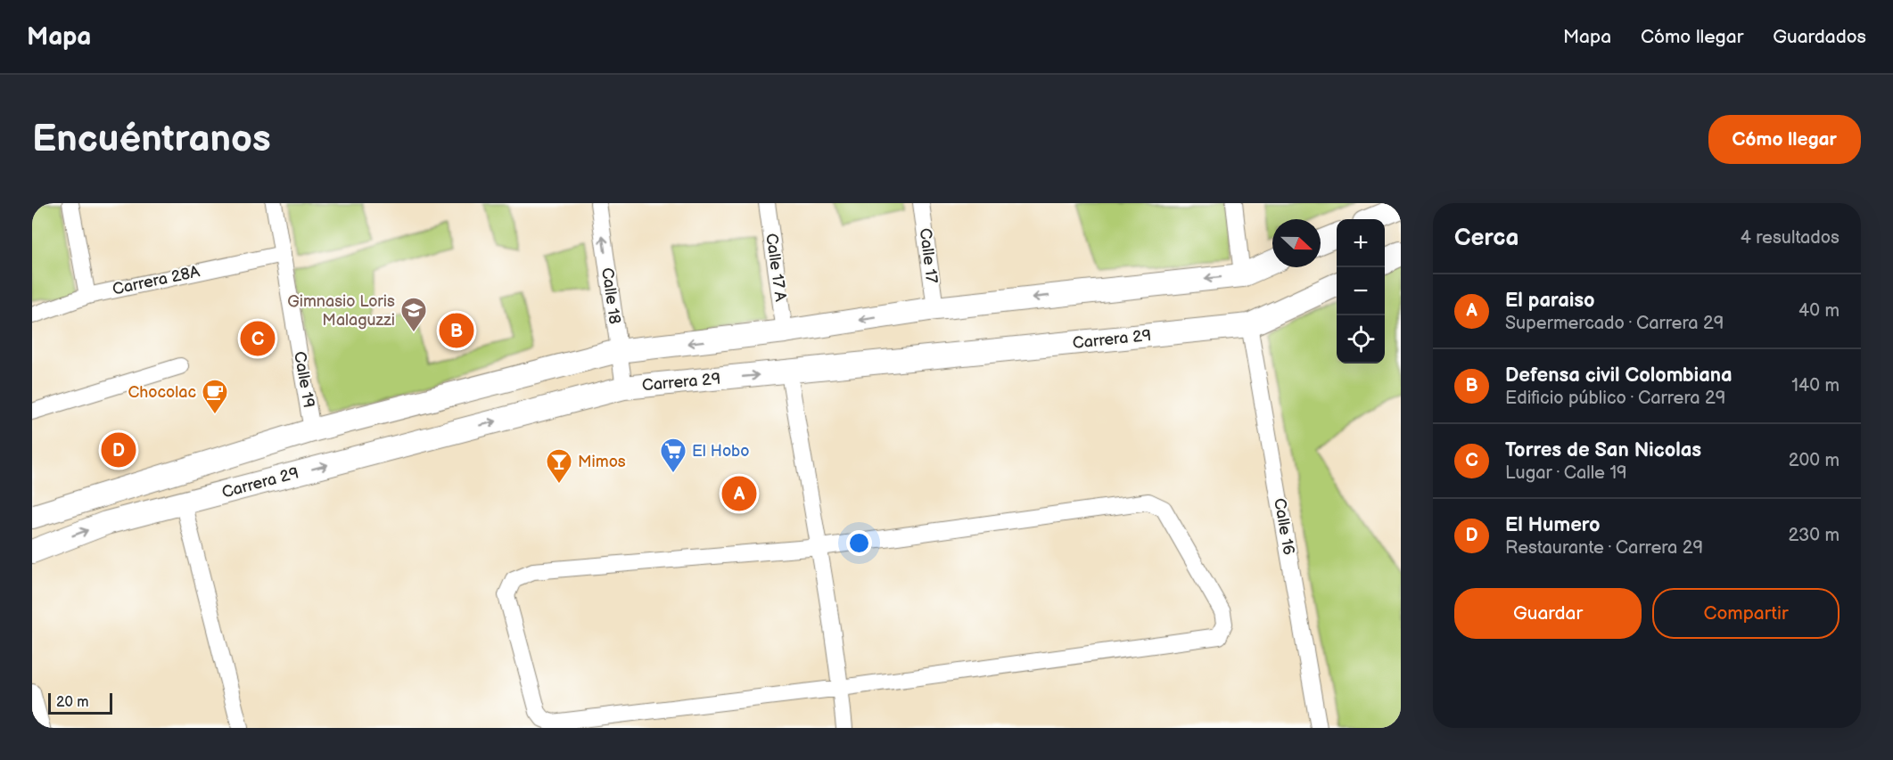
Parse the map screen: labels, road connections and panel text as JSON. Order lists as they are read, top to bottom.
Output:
{
  "streets": {
    "main road": ["Carrera 29"],
    "street": [
      "Calle 17",
      "Calle 17 A",
      "Carrera 28A",
      "Calle 18",
      "Calle 19",
      "Calle 16"
    ]
  },
  "crossings": [
    ["Carrera 28A", "Calle 19"],
    ["Calle 18", "Carrera 29"],
    ["Carrera 29", "Calle 16"]
  ],
  "one_way": ["Calle 18"],
  "places": {
    "school or university": ["Gimnasio Loris Malaguzzi"],
    "cafe": ["Chocolac"],
    "supermarket": ["El Hobo"],
    "bar": ["Mimos"]
  },
  "scale_bar": "20 m",
  "north": "right",
  "page": {
    "header": "Mapa",
    "nav": ["Mapa", "Cómo llegar", "Guardados"],
    "buttons": [
      "Cómo llegar",
      ["Guardar", "Compartir"]
    ],
    "title": "Encuéntranos",
    "heading": ["Cerca", "4 resultados"],
    "map_buttons": ["+", "−"],
    "list": [
      {
        "mark": "A",
        "name": "El paraiso",
        "note": "Supermercado · Carrera 29",
        "value": "40 m"
      },
      {
        "mark": "B",
        "name": "Defensa civil Colombiana",
        "note": "Edificio público · Carrera 29",
        "value": "140 m"
      },
      {
        "mark": "C",
        "name": "Torres de San Nicolas",
        "note": "Lugar · Calle 19",
        "value": "200 m"
      },
      {
        "mark": "D",
        "name": "El Humero",
        "note": "Restaurante · Carrera 29",
        "value": "230 m"
      }
    ],
    "pins": [
      "B",
      "C",
      "D",
      "A"
    ],
    "scale": "20 m"
  }
}
